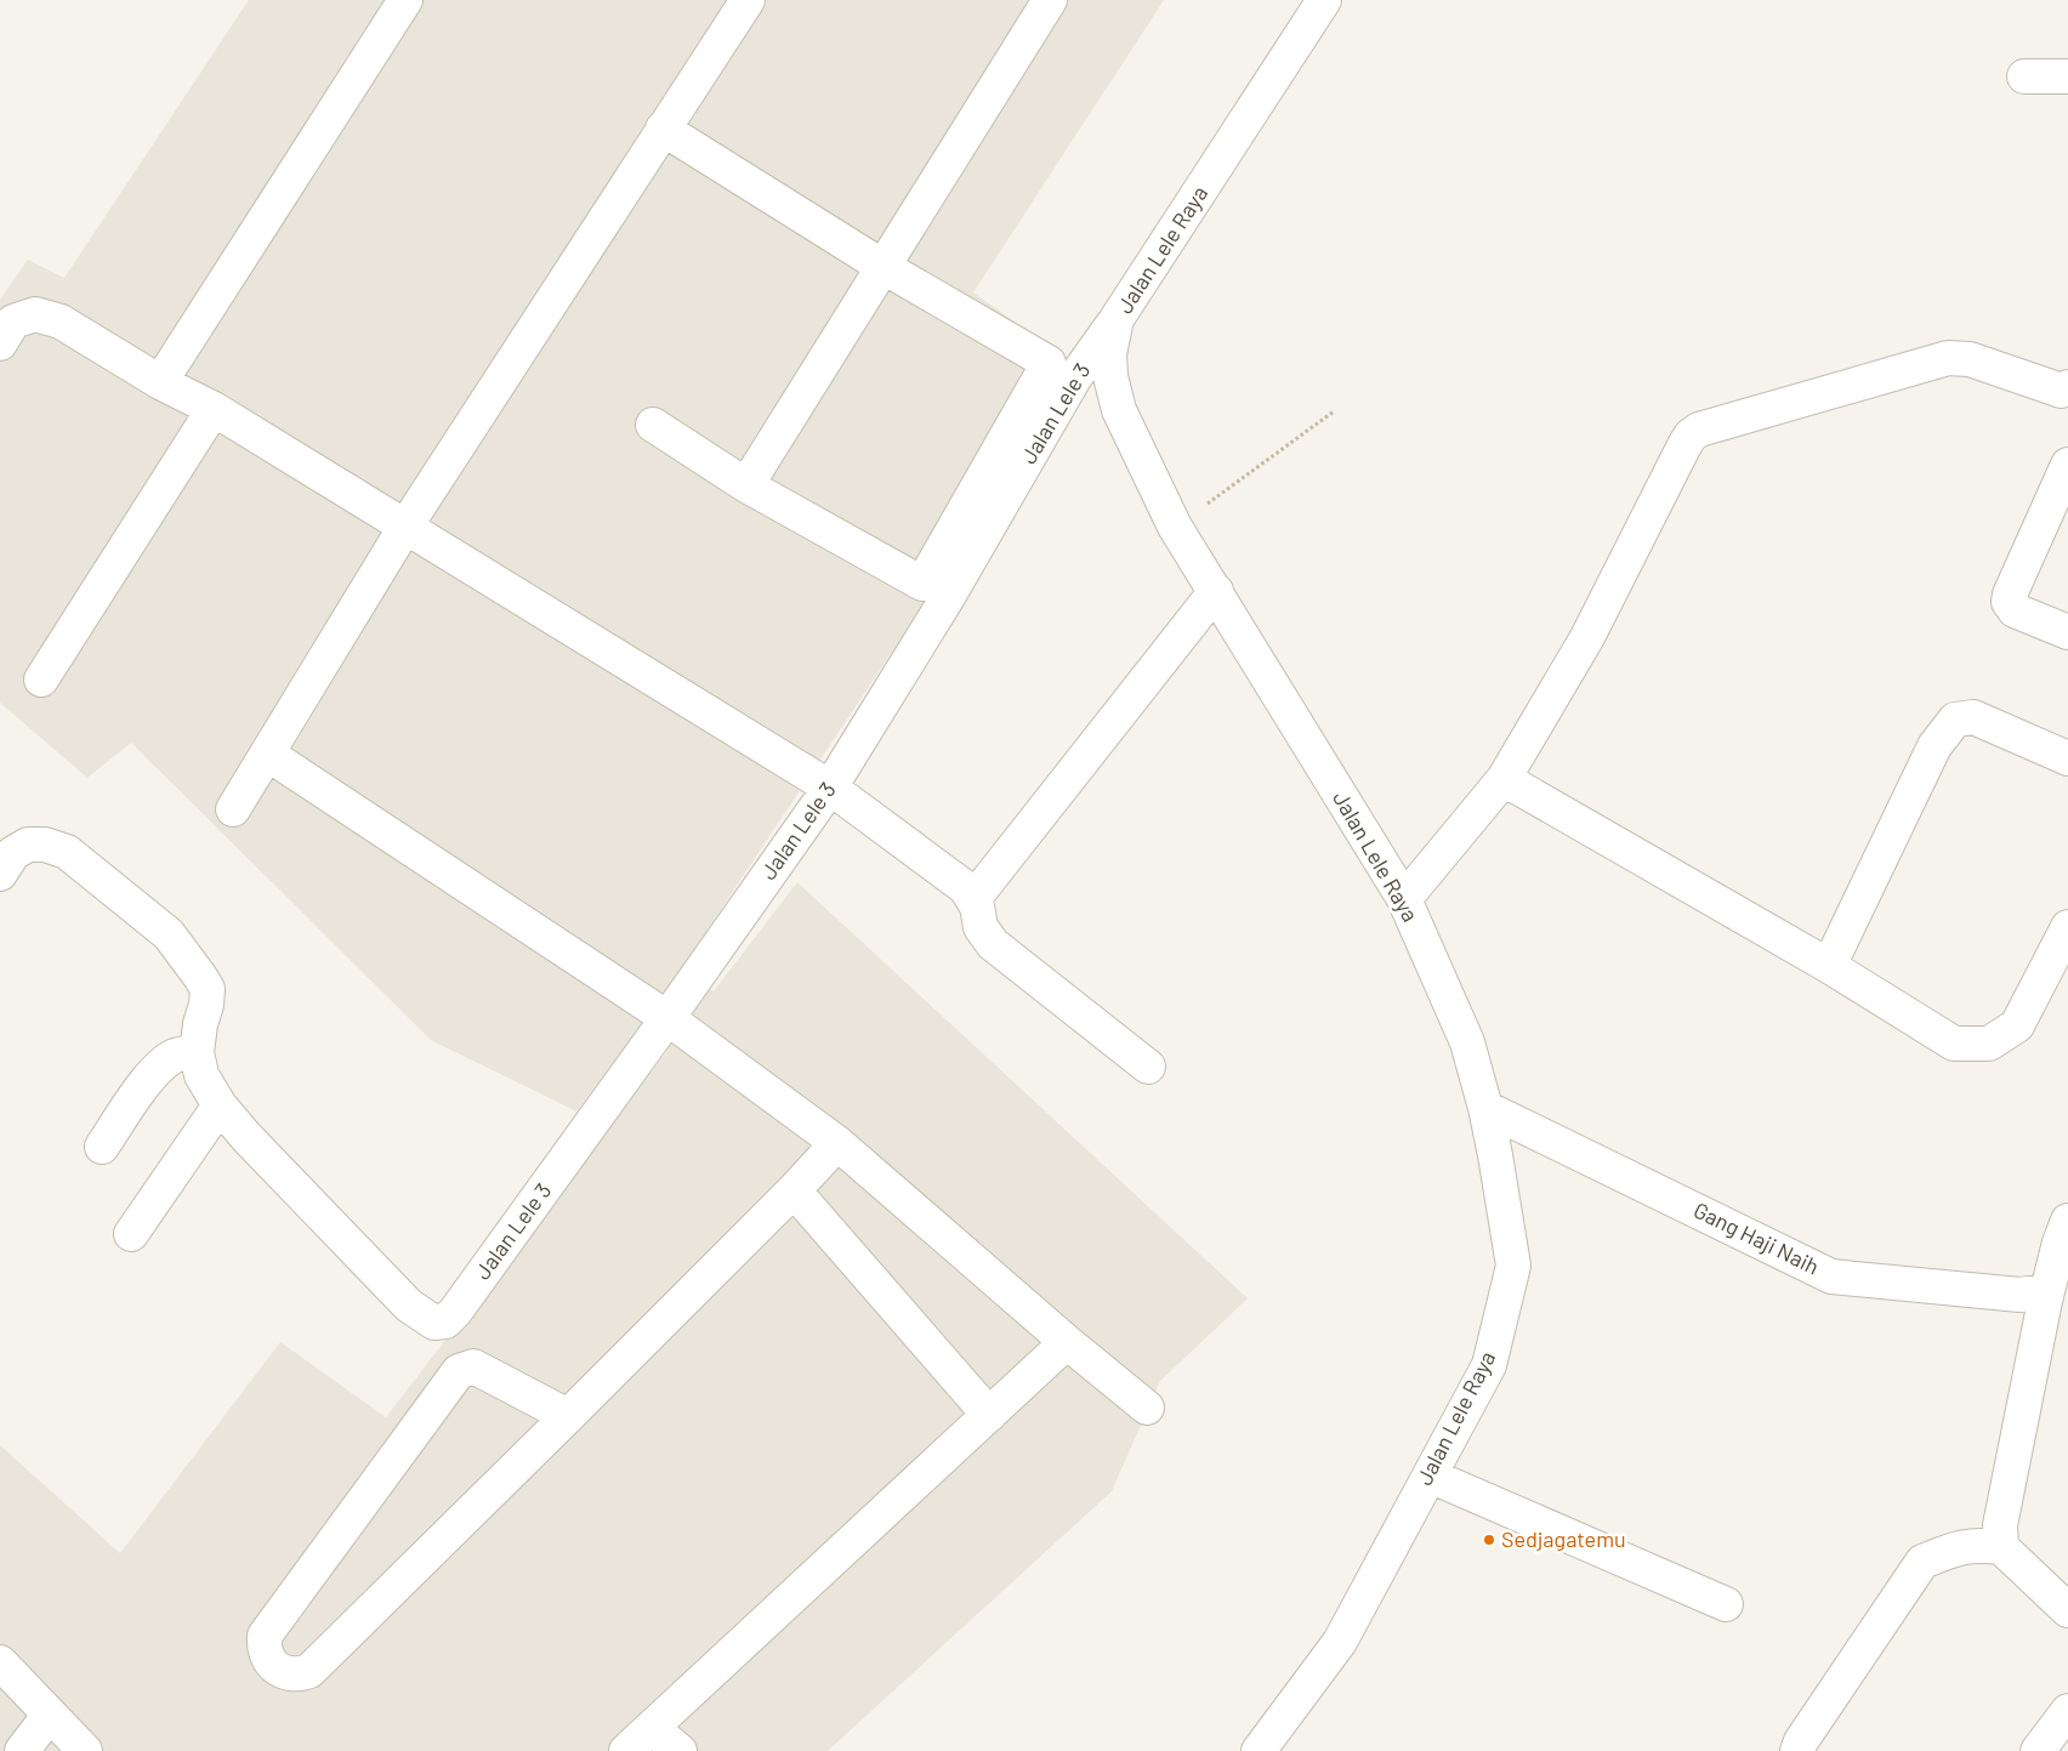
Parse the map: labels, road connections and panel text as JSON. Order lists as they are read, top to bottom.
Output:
{
  "streets": {
    "street": ["Jalan Lele Raya", "Jalan Lele 3", "Gang Haji Naih"]
  },
  "crossings": [
    ["Jalan Lele Raya", "Jalan Lele 3"],
    ["Jalan Lele Raya", "Gang Haji Naih"]
  ],
  "places": ["Sedjagatemu"]
}
